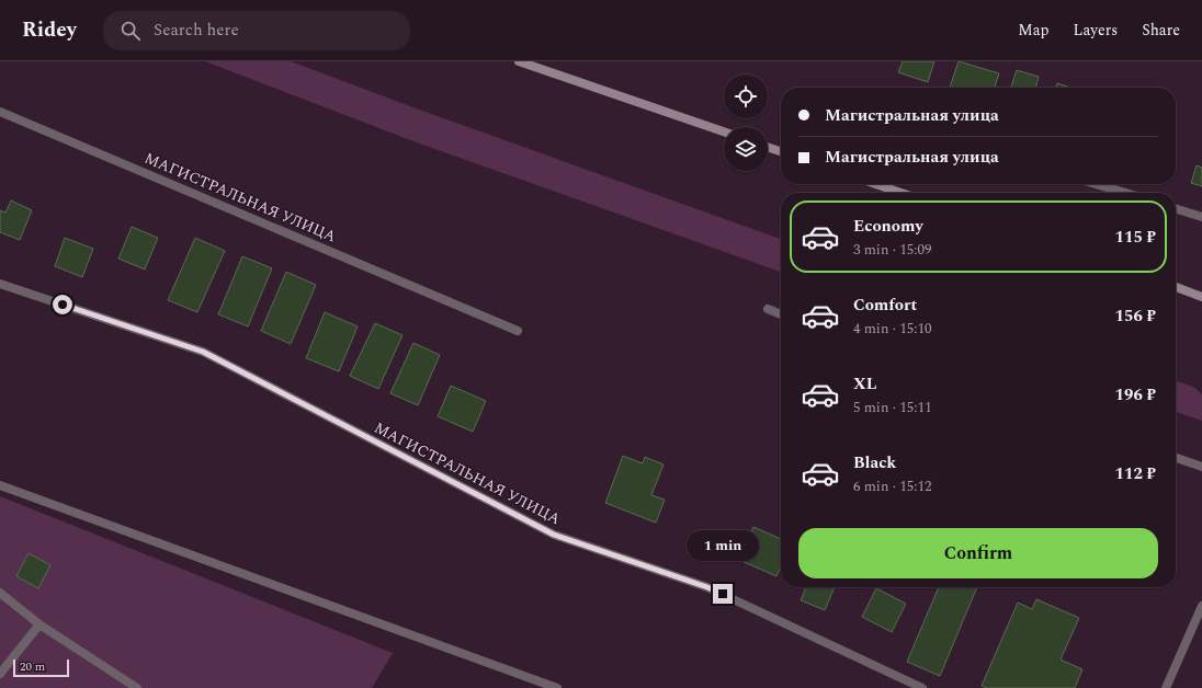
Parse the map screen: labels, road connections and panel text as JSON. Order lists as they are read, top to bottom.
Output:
{
  "streets": {
    "street": ["МАГИСТРАЛЬНАЯ УЛИЦА"]
  },
  "scale_bar": "20 m",
  "page": {
    "header": "Ridey",
    "search": "Search here",
    "nav": ["Map", "Layers", "Share"],
    "banner": ["Магистральная улица", "Магистральная улица"],
    "list": [
      {
        "name": "Economy",
        "note": "3 min · 15:09",
        "value": "115 ₽"
      },
      {
        "name": "Comfort",
        "note": "4 min · 15:10",
        "value": "156 ₽"
      },
      {
        "name": "XL",
        "note": "5 min · 15:11",
        "value": "196 ₽"
      },
      {
        "name": "Black",
        "note": "6 min · 15:12",
        "value": "112 ₽"
      }
    ],
    "buttons": "Confirm",
    "bubble": "1 min",
    "scale": "20 m"
  }
}
